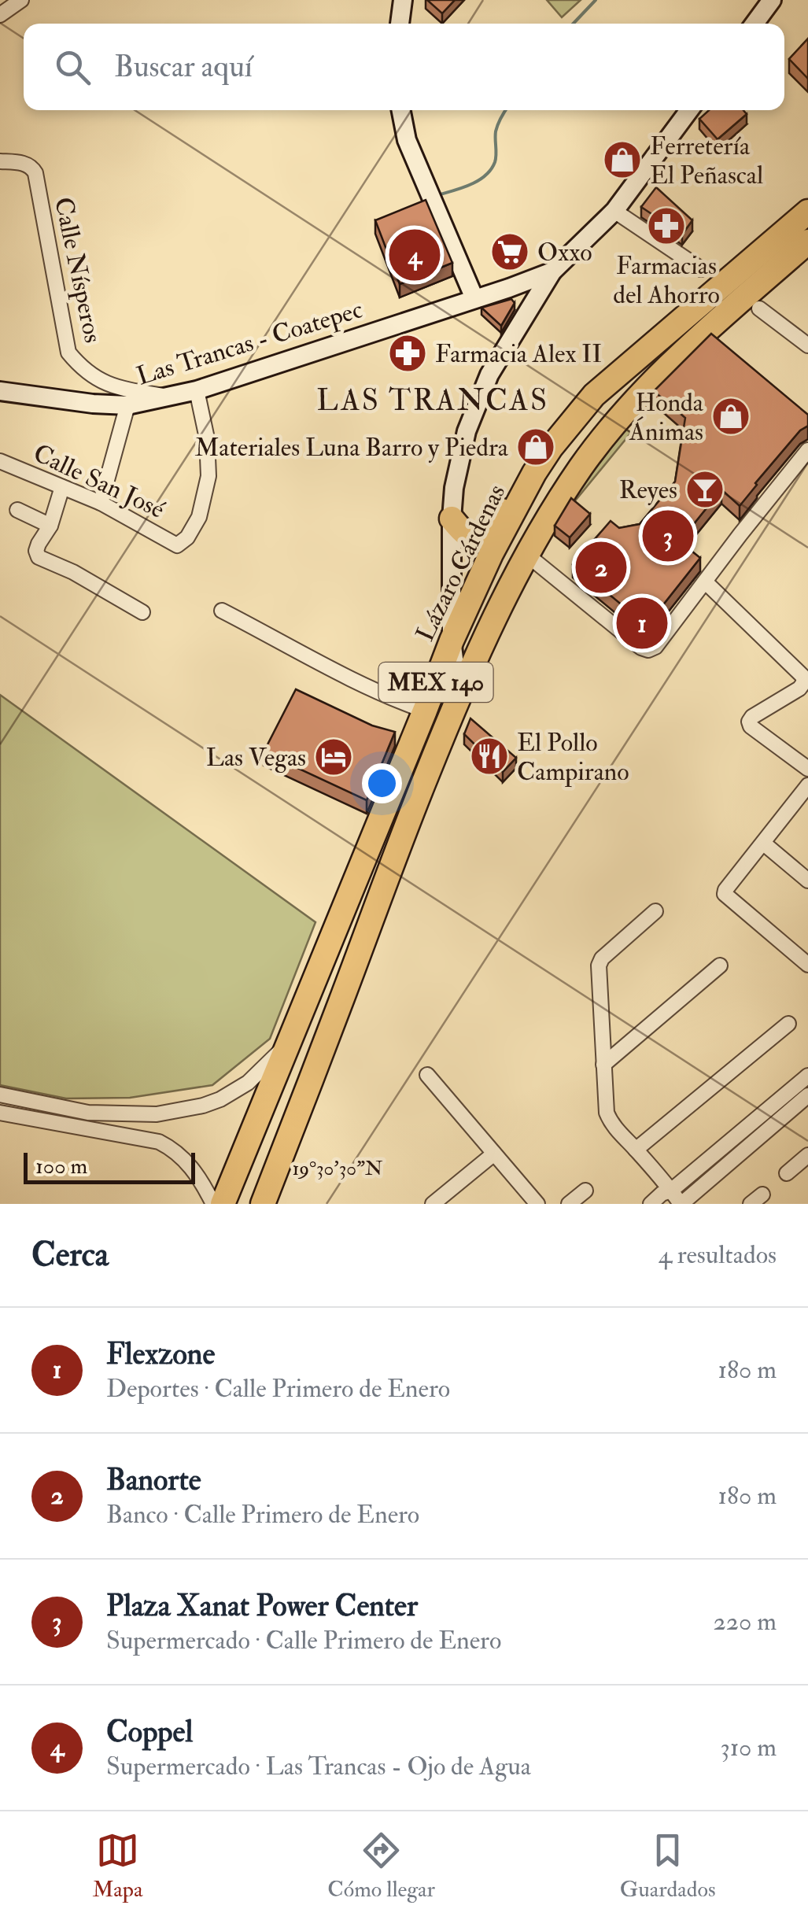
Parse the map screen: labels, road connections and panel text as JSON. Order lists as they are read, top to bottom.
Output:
{
  "streets": {
    "highway": ["Lázaro Cárdenas", "MEX 140"],
    "main road": ["Las Trancas - Coatepec"],
    "street": ["Calle Nísperos", "Calle San José"]
  },
  "crossings": [
    ["Calle Nísperos", "Las Trancas - Coatepec"],
    ["Las Trancas - Coatepec", "Calle San José"]
  ],
  "districts": ["LAS TRANCAS"],
  "places": {
    "shop": ["Ferretería El Peñascal", "Honda Ánimas", "Materiales Luna Barro y Piedra"],
    "pharmacy": ["Farmacias del Ahorro", "Farmacia Alex II"],
    "supermarket": ["Oxxo"],
    "bar": ["Reyes"],
    "restaurant": ["El Pollo Campirano"],
    "hotel": ["Las Vegas"]
  },
  "scale_bar": "100 m",
  "page": {
    "search": "Buscar aquí",
    "pins": [
      "4",
      "3",
      "2",
      "1"
    ],
    "scale": "100 m",
    "heading": ["Cerca", "4 resultados"],
    "list": [
      {
        "mark": "1",
        "name": "Flexzone",
        "note": "Deportes · Calle Primero de Enero",
        "value": "180 m"
      },
      {
        "mark": "2",
        "name": "Banorte",
        "note": "Banco · Calle Primero de Enero",
        "value": "180 m"
      },
      {
        "mark": "3",
        "name": "Plaza Xanat Power Center",
        "note": "Supermercado · Calle Primero de Enero",
        "value": "220 m"
      },
      {
        "mark": "4",
        "name": "Coppel",
        "note": "Supermercado · Las Trancas - Ojo de Agua",
        "value": "310 m"
      }
    ],
    "nav": ["Mapa", "Cómo llegar", "Guardados"]
  },
  "coordinates": ["19°30'30\"N"]
}
